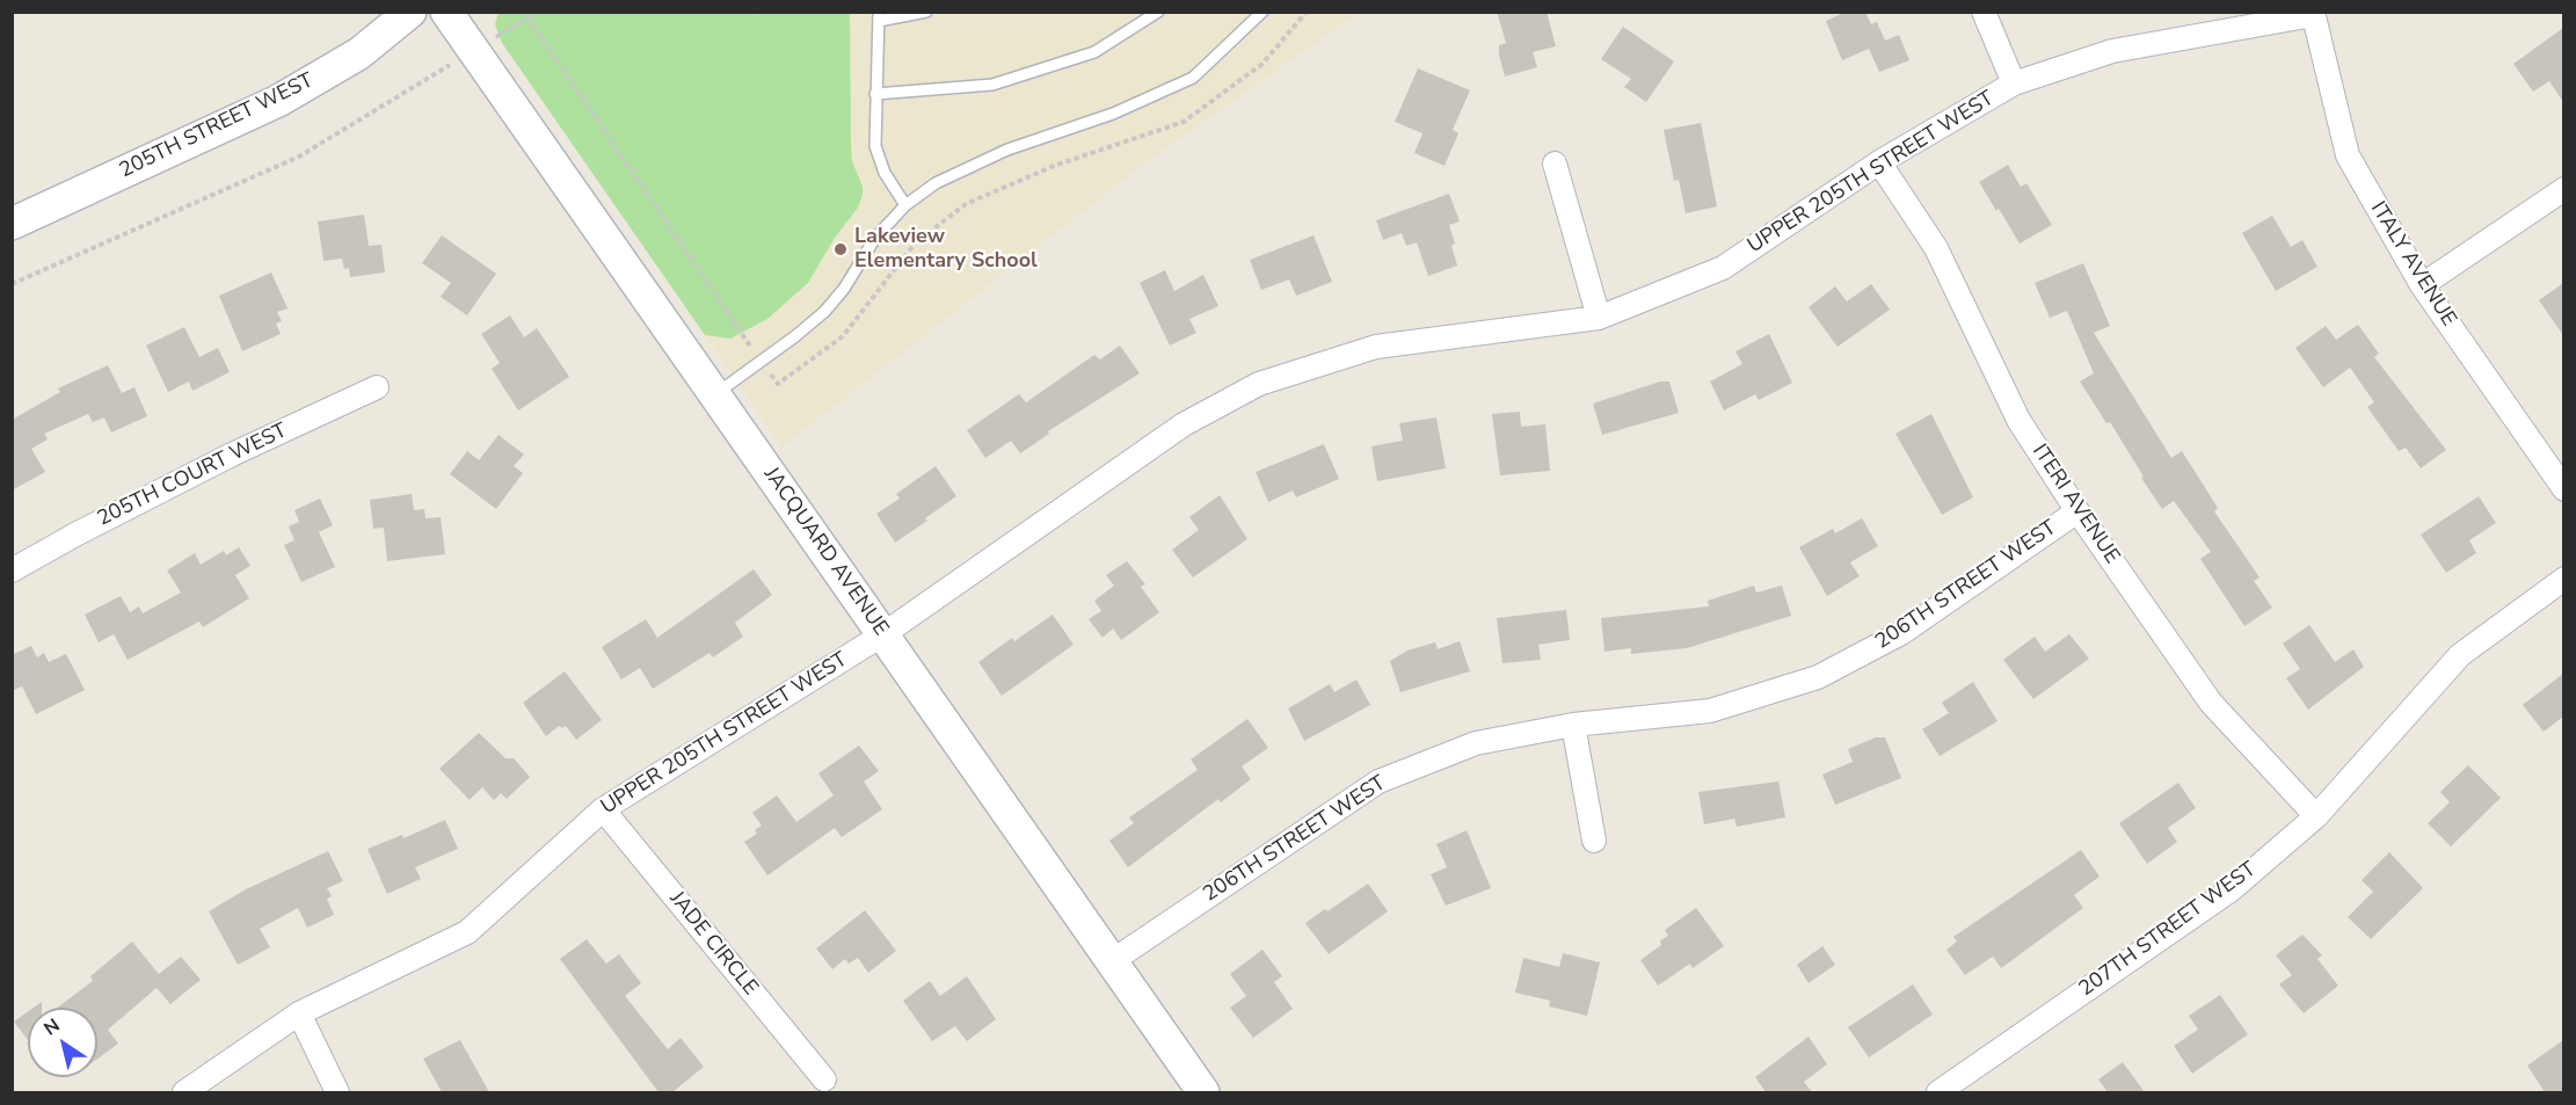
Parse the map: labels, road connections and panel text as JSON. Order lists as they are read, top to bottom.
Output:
{
  "streets": {
    "street": [
      "205TH STREET WEST",
      "UPPER 205TH STREET WEST",
      "ITALY AVENUE",
      "205TH COURT WEST",
      "ITERI AVENUE",
      "JACQUARD AVENUE",
      "206TH STREET WEST",
      "207TH STREET WEST",
      "JADE CIRCLE"
    ]
  },
  "crossings": [
    ["UPPER 205TH STREET WEST", "ITALY AVENUE"],
    ["UPPER 205TH STREET WEST", "ITERI AVENUE"],
    ["UPPER 205TH STREET WEST", "JACQUARD AVENUE"],
    ["UPPER 205TH STREET WEST", "JADE CIRCLE"],
    ["ITERI AVENUE", "206TH STREET WEST"],
    ["ITERI AVENUE", "207TH STREET WEST"],
    ["JACQUARD AVENUE", "206TH STREET WEST"]
  ],
  "places": ["Lakeview Elementary School"],
  "north": "top left"
}
